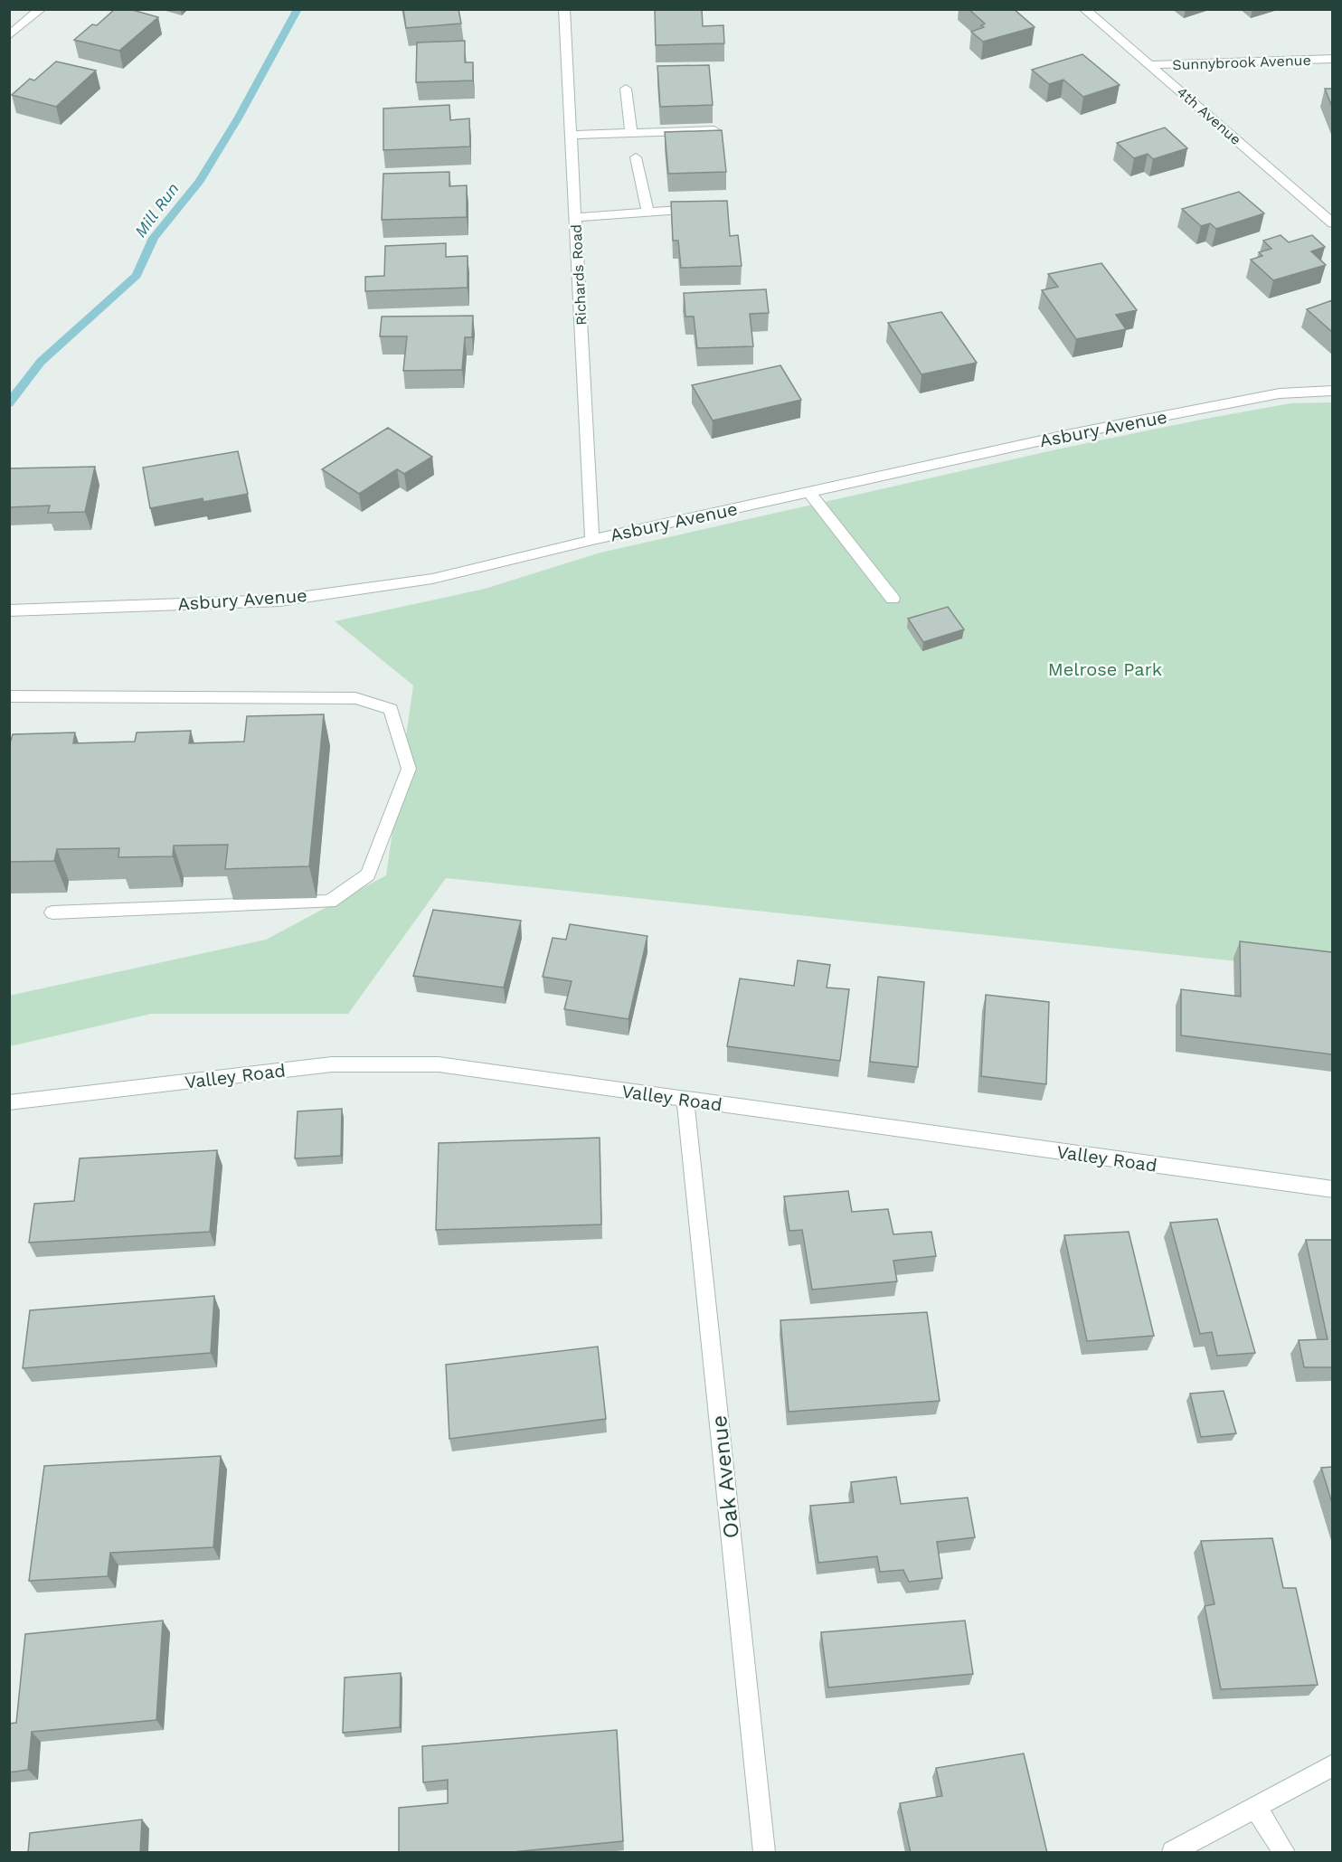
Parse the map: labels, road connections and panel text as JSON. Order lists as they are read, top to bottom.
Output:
{
  "streets": {
    "street": [
      "Sunnybrook Avenue",
      "4th Avenue",
      "Richards Road",
      "Asbury Avenue",
      "Valley Road",
      "Oak Avenue"
    ]
  },
  "crossings": [
    ["Sunnybrook Avenue", "4th Avenue"],
    ["Richards Road", "Asbury Avenue"],
    ["Valley Road", "Oak Avenue"]
  ],
  "water": ["Mill Run"],
  "parks": ["Melrose Park"]
}
